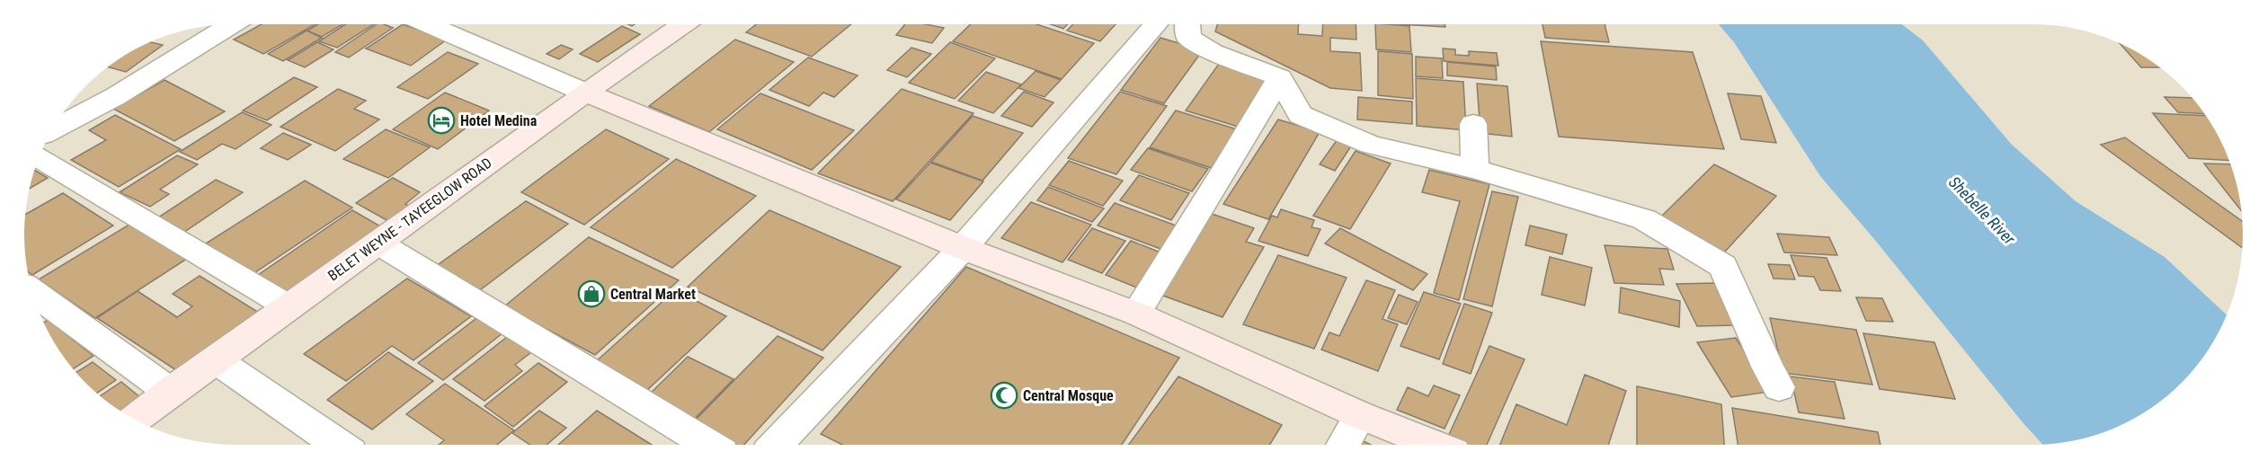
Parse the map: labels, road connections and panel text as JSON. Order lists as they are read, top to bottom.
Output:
{
  "streets": {
    "street": ["BELET WEYNE - TAYEEGLOW ROAD"]
  },
  "water": ["Shebelle River"],
  "places": {
    "hotel": ["Hotel Medina"],
    "shop": ["Central Market"],
    "mosque": ["Central Mosque"]
  }
}
